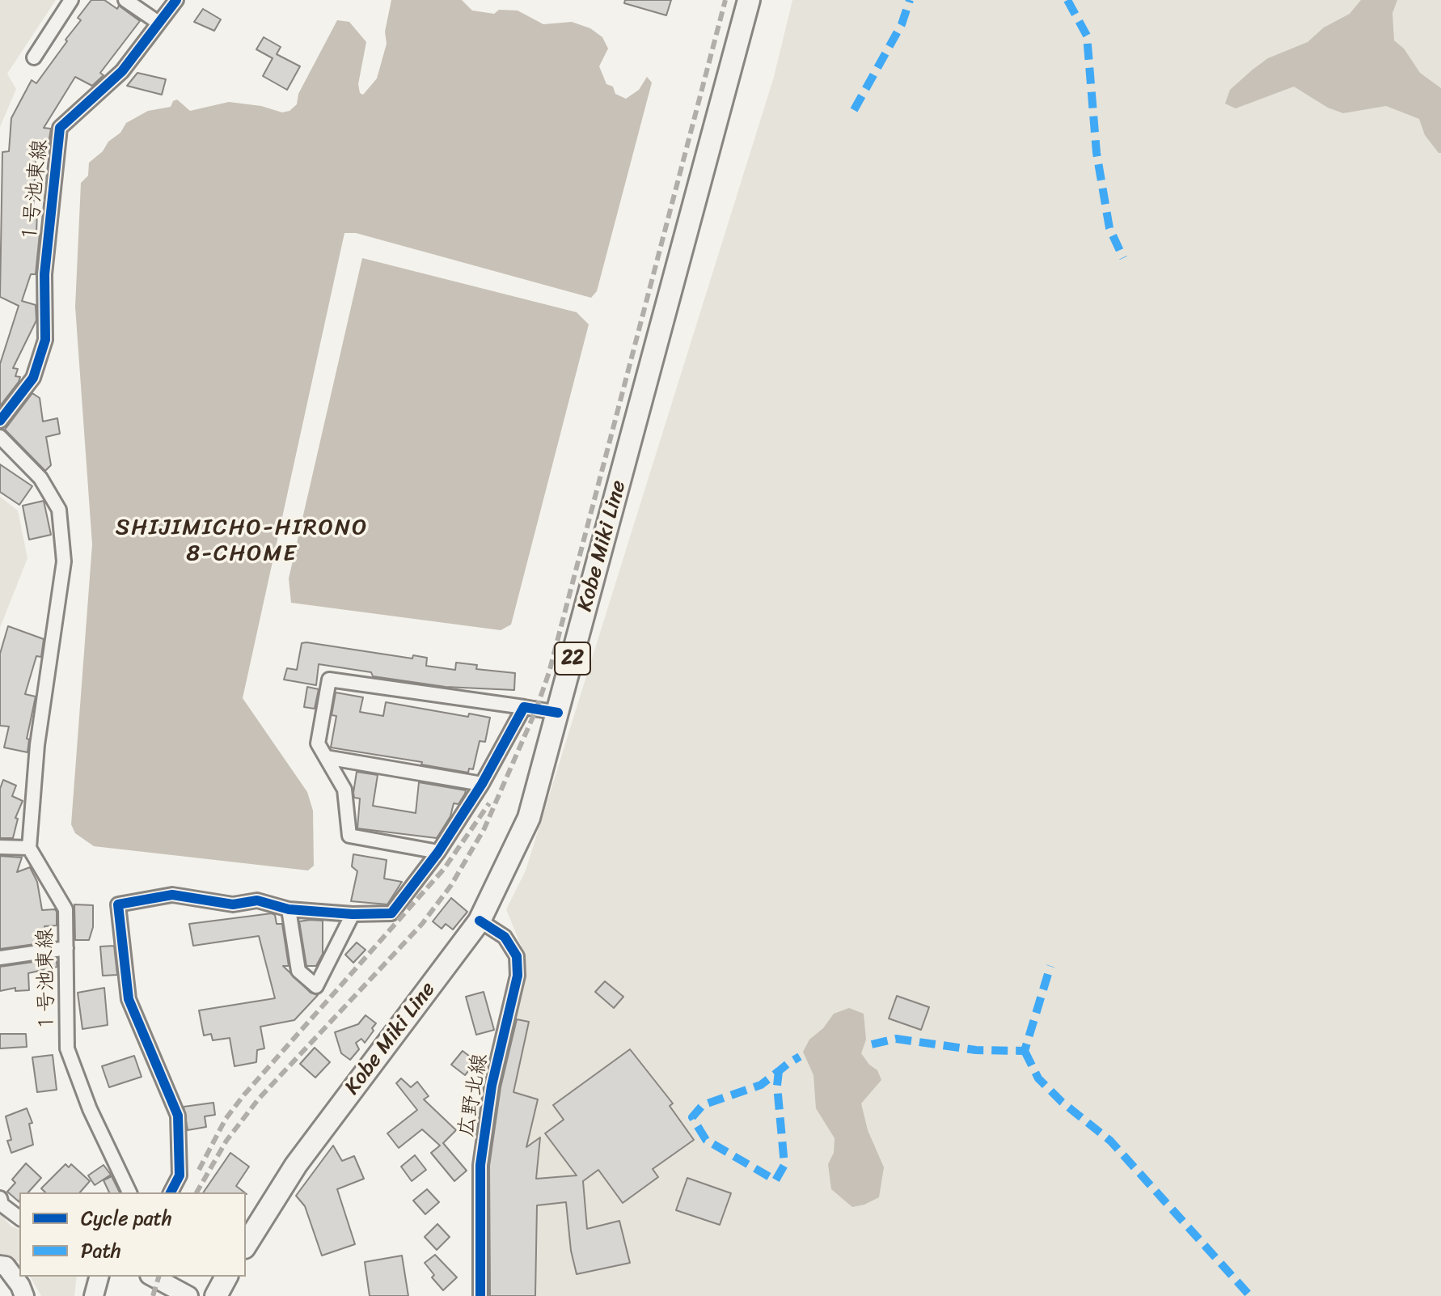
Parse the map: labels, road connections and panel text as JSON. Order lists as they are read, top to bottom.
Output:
{
  "streets": {
    "main road": ["Kobe Miki Line", "22"],
    "street": ["１号池東線", "広野北線"]
  },
  "crossings": [
    ["Kobe Miki Line", "広野北線"]
  ],
  "districts": ["SHIJIMICHO-HIRONO 8-CHOME"],
  "legend": ["Cycle path", "Path"]
}
